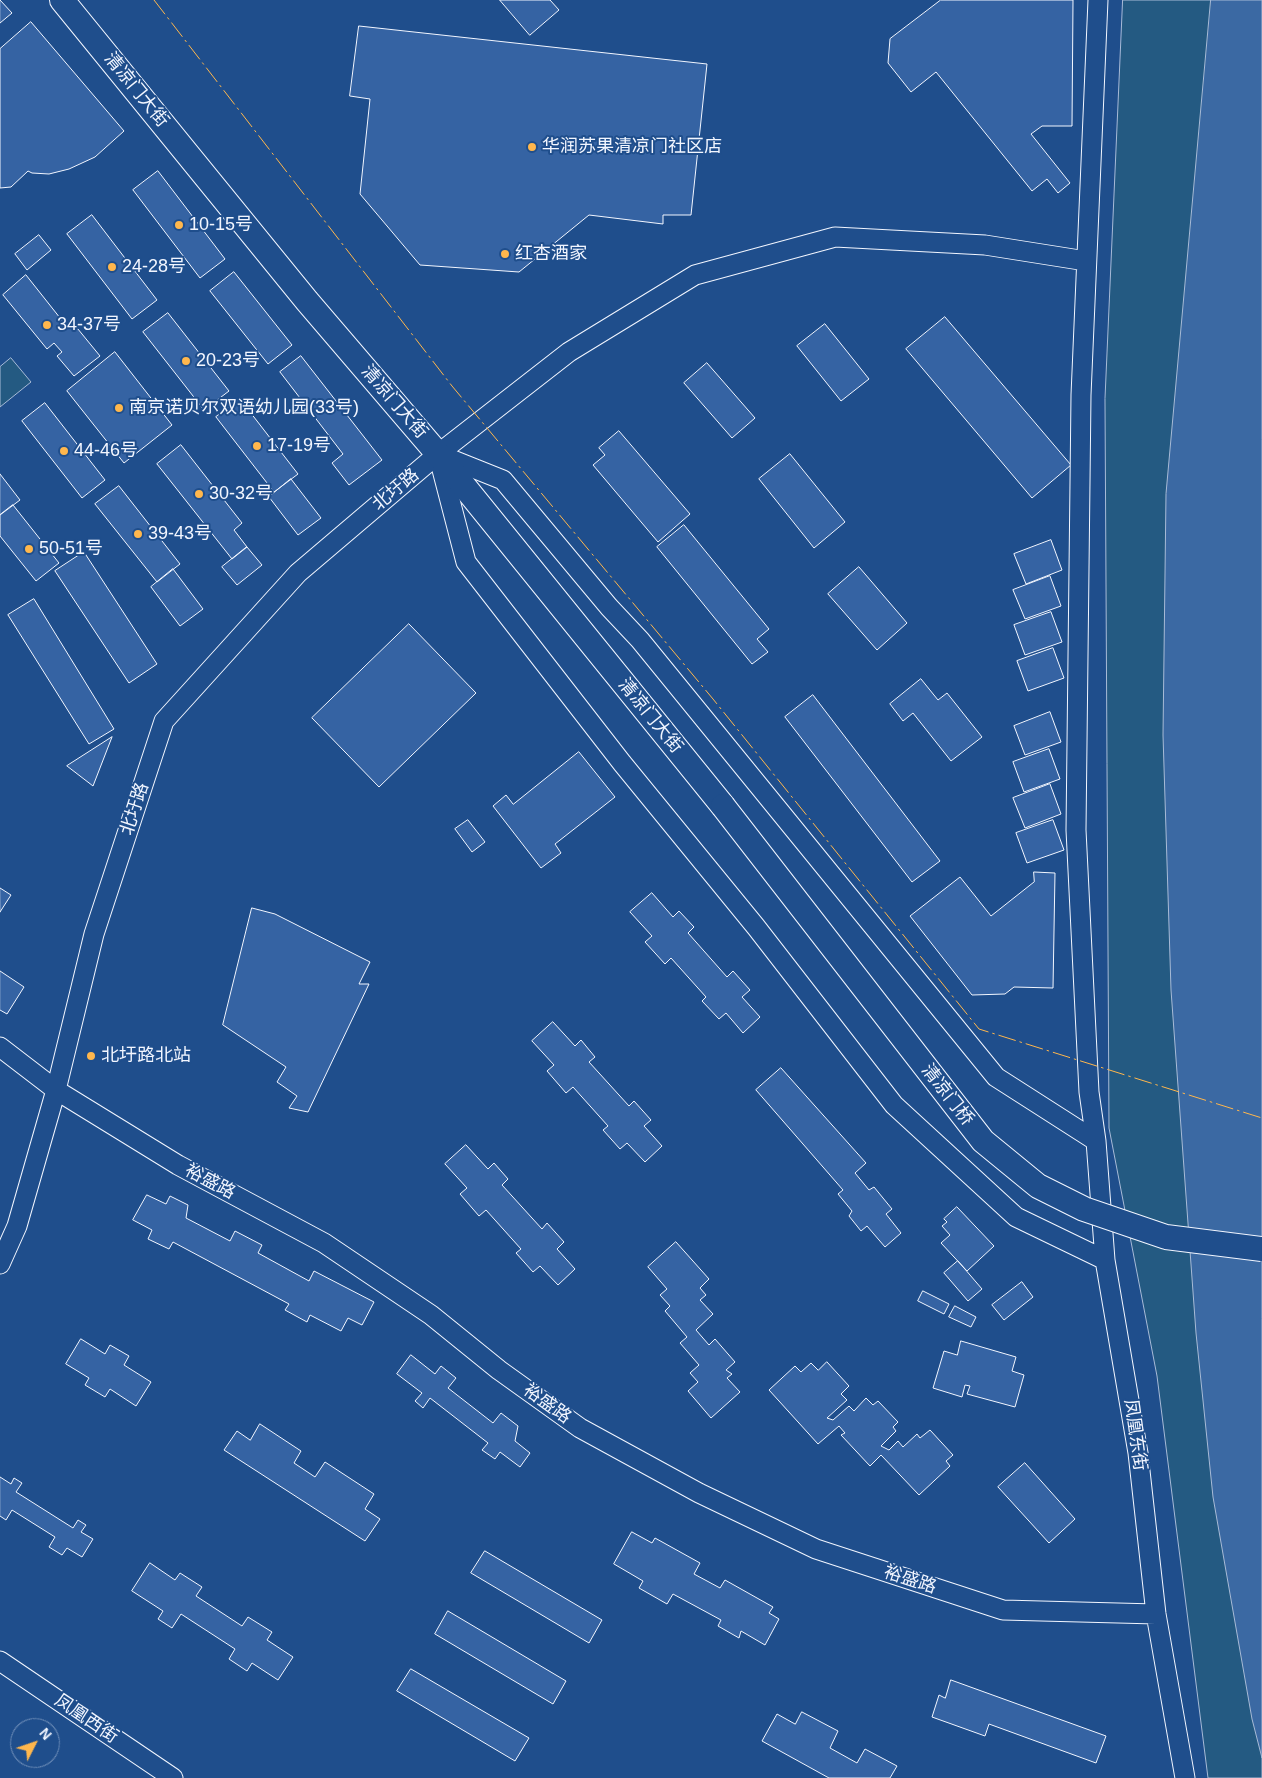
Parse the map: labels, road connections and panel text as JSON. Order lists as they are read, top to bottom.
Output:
{
  "streets": {
    "main road": ["清凉门大街", "清凉门桥"],
    "street": [
      "北圩路",
      "裕盛路",
      "凤凰东街",
      "凤凰西街"
    ]
  },
  "crossings": [
    ["清凉门大街", "北圩路"],
    ["清凉门大街", "清凉门桥"],
    ["北圩路", "裕盛路"],
    ["北圩路", "凤凰东街"],
    ["裕盛路", "凤凰东街"]
  ],
  "places": [
    "华润苏果清凉门社区店",
    "10-15号",
    "红杏酒家",
    "24-28号",
    "34-37号",
    "20-23号",
    "南京诺贝尔双语幼儿园(33号)",
    "17-19号",
    "44-46号",
    "30-32号",
    "39-43号",
    "50-51号",
    "北圩路北站"
  ],
  "north": "top right"
}
